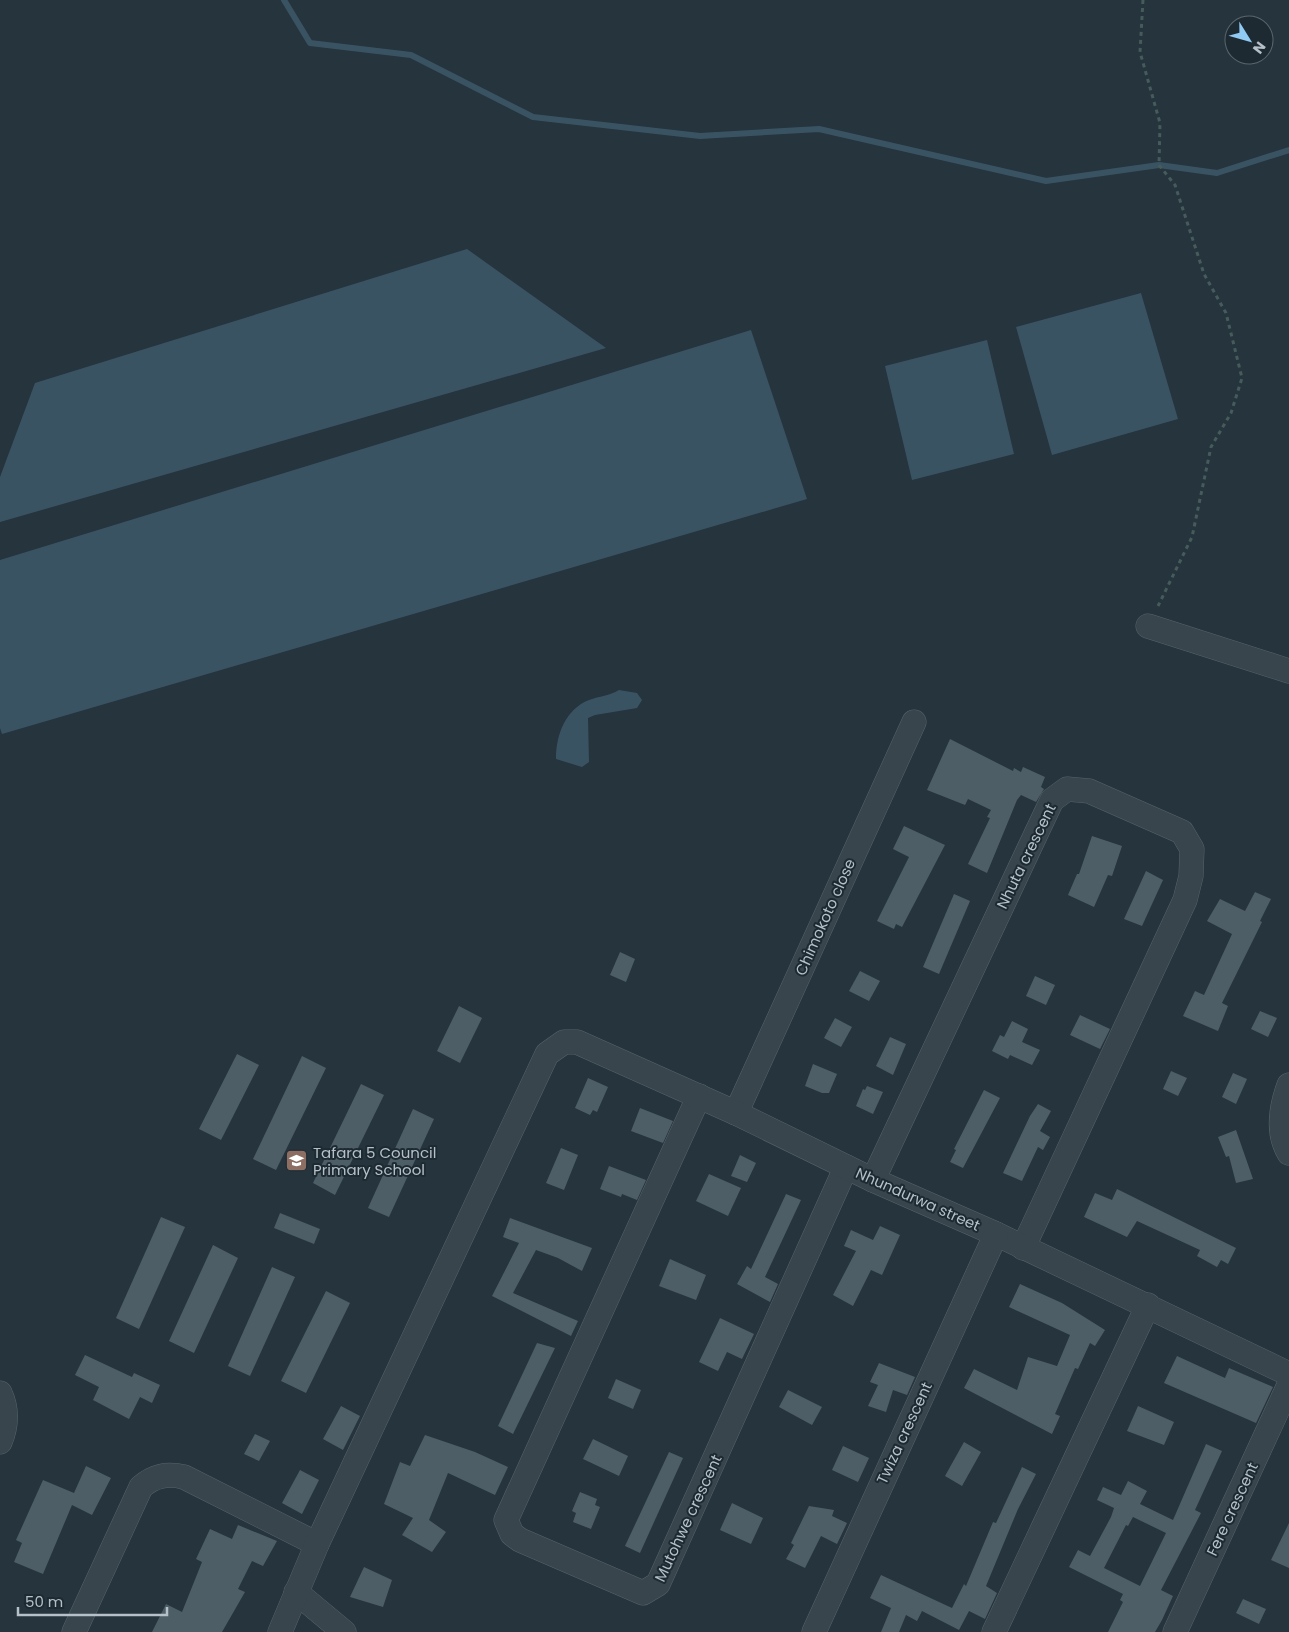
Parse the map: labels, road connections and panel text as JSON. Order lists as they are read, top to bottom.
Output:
{
  "streets": {
    "street": [
      "Nhuta crescent",
      "Chimokoto close",
      "Nhundurwa street",
      "Twiza crescent",
      "Fere crescent",
      "Mutohwe crescent"
    ]
  },
  "crossings": [
    ["Nhuta crescent", "Nhundurwa street"],
    ["Chimokoto close", "Nhundurwa street"],
    ["Nhundurwa street", "Twiza crescent"],
    ["Nhundurwa street", "Mutohwe crescent"]
  ],
  "places": {
    "school or university": ["Tafara 5 Council Primary School"]
  },
  "scale_bar": "50 m",
  "north": "bottom right"
}
